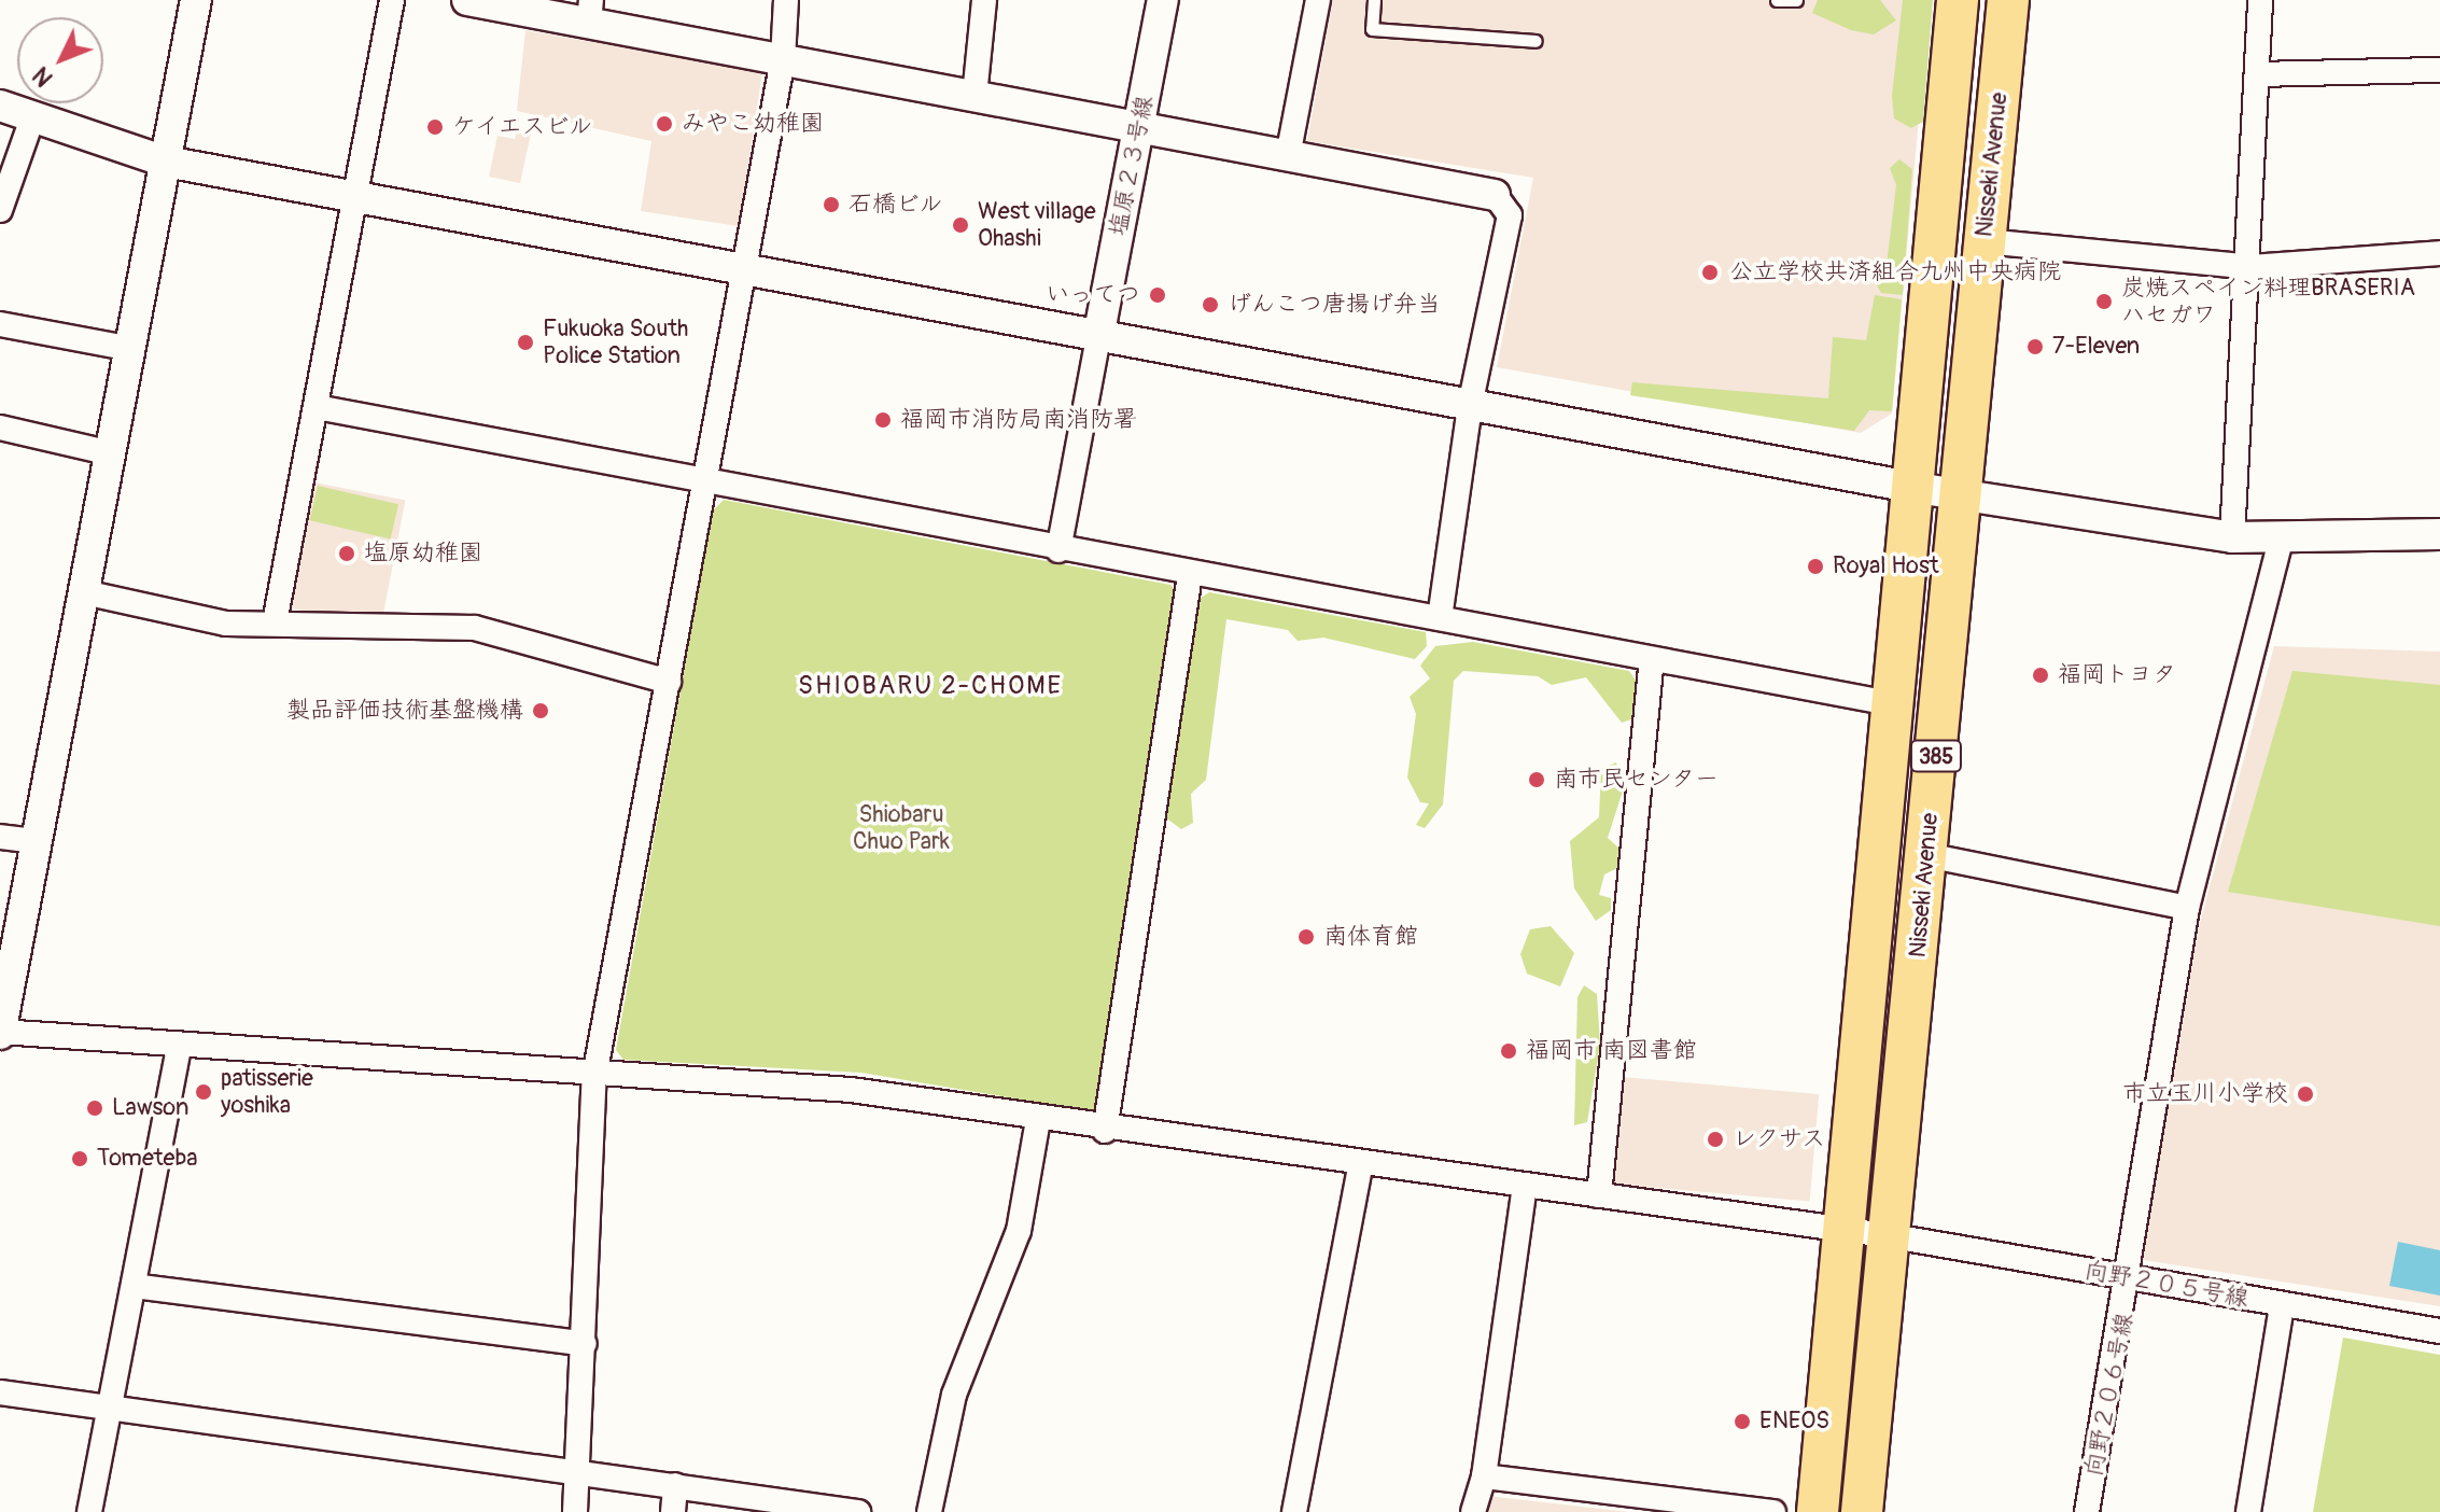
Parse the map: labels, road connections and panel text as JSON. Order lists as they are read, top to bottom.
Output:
{
  "streets": {
    "highway": ["Nisseki Avenue", "385"],
    "street": ["塩原２３号線", "向野２０５号線", "向野２０６号線"]
  },
  "crossings": [
    ["Nisseki Avenue", "向野２０５号線"],
    ["向野２０５号線", "向野２０６号線"]
  ],
  "districts": ["SHIOBARU 2-CHOME"],
  "parks": ["Shiobaru Chuo Park"],
  "places": [
    "みやこ幼稚園",
    "ケイエスビル",
    "石橋ビル",
    "West village Ohashi",
    "公立学校共済組合九州中央病院",
    "いってつ",
    "炭焼スペイン料理BRASERIA ハセガワ",
    "げんこつ唐揚げ弁当",
    "Fukuoka South Police Station",
    "7-Eleven",
    "福岡市消防局南消防署",
    "塩原幼稚園",
    "Royal Host",
    "福岡トヨタ",
    "製品評価技術基盤機構",
    "南市民センター",
    "南体育館",
    "福岡市 南図書館",
    "patisserie yoshika",
    "市立玉川小学校",
    "Lawson",
    "レクサス",
    "Tometeba",
    "ENEOS"
  ],
  "north": "bottom left"
}
